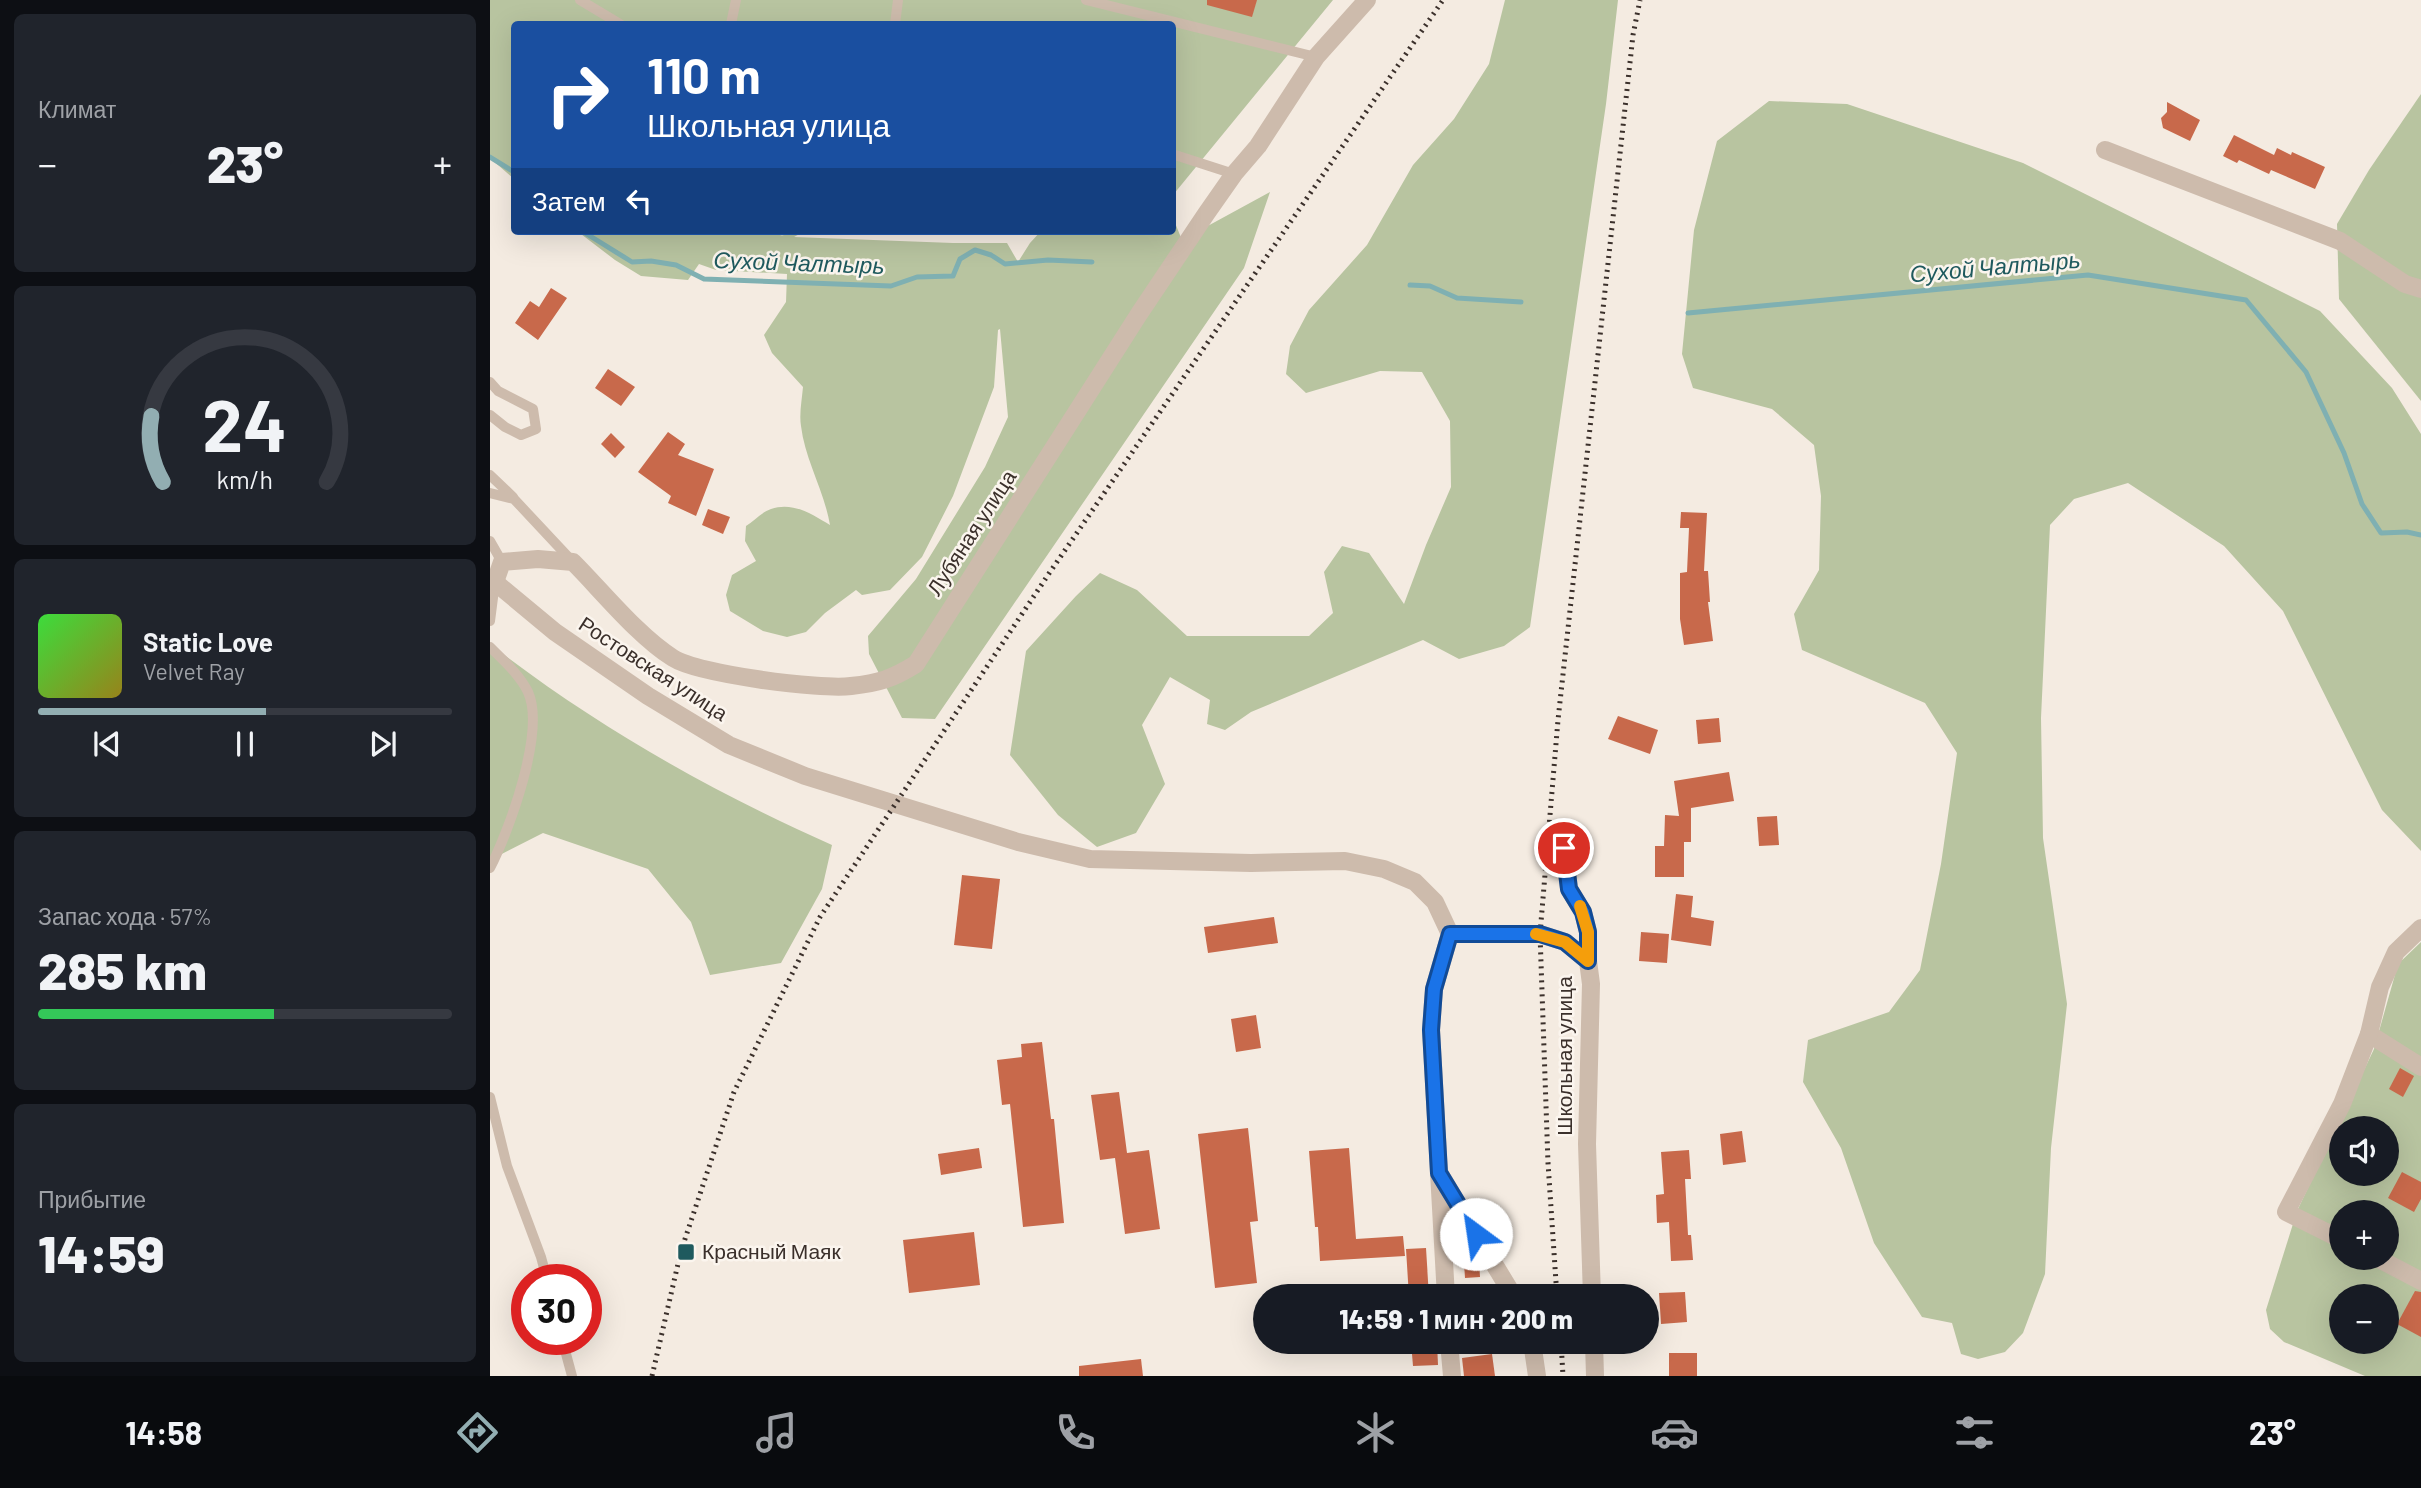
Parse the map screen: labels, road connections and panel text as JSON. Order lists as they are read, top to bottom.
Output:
{
  "streets": {
    "street": ["Лубяная улица", "Ростовская улица", "Школьная улица"]
  },
  "crossings": [
    ["Ростовская улица", "Школьная улица"]
  ],
  "water": ["Сухой Чалтырь"],
  "places": {
    "transit": ["Красный Маяк"]
  },
  "page": {
    "tile": [
      "Климат",
      ["Запас хода · 57%", "285 km"],
      ["Прибытие", "14:59"]
    ],
    "turn": ["110 m", "Школьная улица"],
    "heat": ["−", "23°", "+"],
    "then": "Затем",
    "song": ["Static Love", "Velvet Ray"],
    "map_buttons": ["+", "−"],
    "limit": "30",
    "trip": "14:59 · 1 мин · 200 m",
    "tabs": ["14:58", "23°"],
    "gauge": ["24", "km/h"]
  }
}
